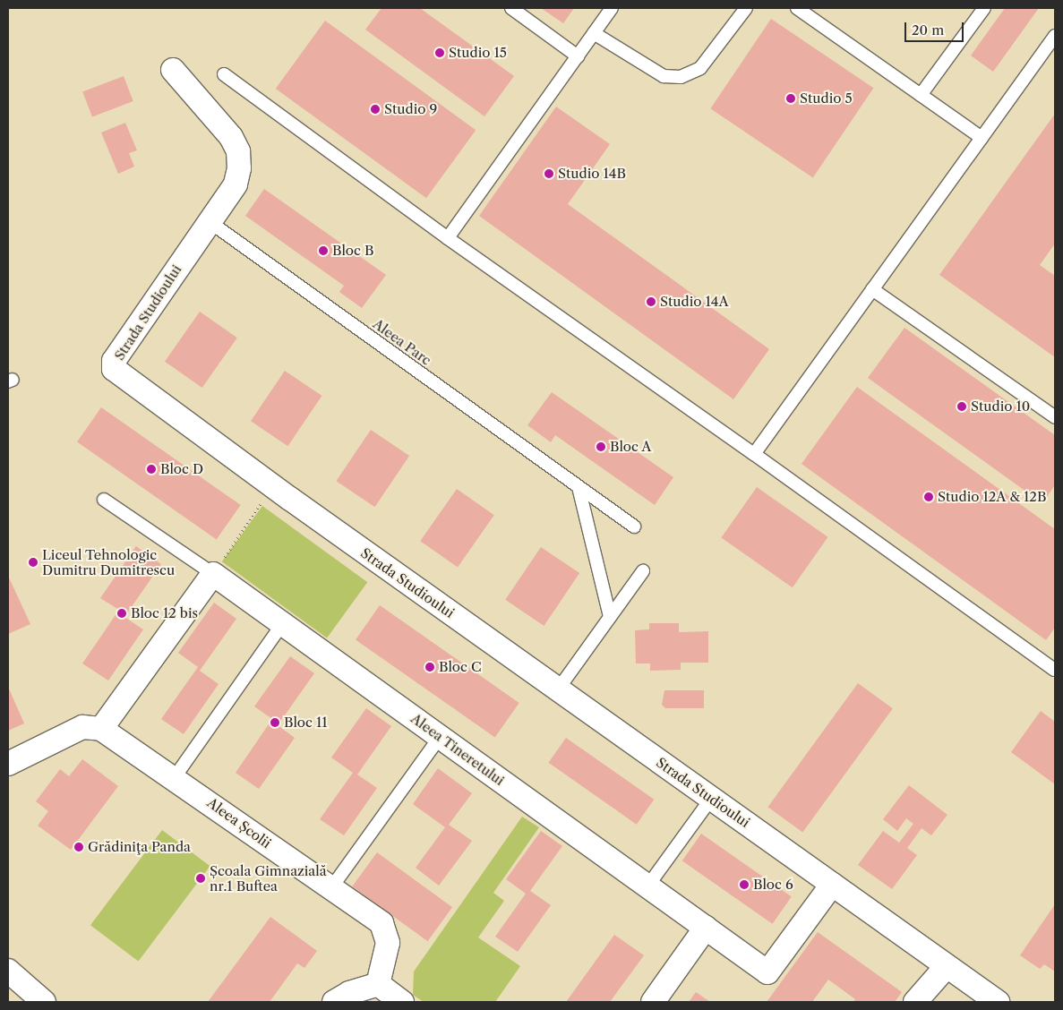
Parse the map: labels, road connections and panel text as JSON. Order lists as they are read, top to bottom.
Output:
{
  "streets": {
    "street": ["Strada Studioului", "Aleea Tineretului", "Aleea Școlii"],
    "lane": ["Aleea Parc"]
  },
  "crossings": [
    ["Strada Studioului", "Aleea Parc"],
    ["Strada Studioului", "Aleea Tineretului"]
  ],
  "places": [
    "Studio 15",
    "Studio 5",
    "Studio 9",
    "Studio 14B",
    "Bloc B",
    "Studio 14A",
    "Studio 10",
    "Bloc A",
    "Bloc D",
    "Studio 12A & 12B",
    "Liceul Tehnologic Dumitru Dumitrescu",
    "Bloc 12 bis",
    "Bloc C",
    "Bloc 11",
    "Grădiniţa Panda",
    "Școala Gimnazială nr.1 Buftea",
    "Bloc 6"
  ],
  "scale_bar": "20 m"
}
